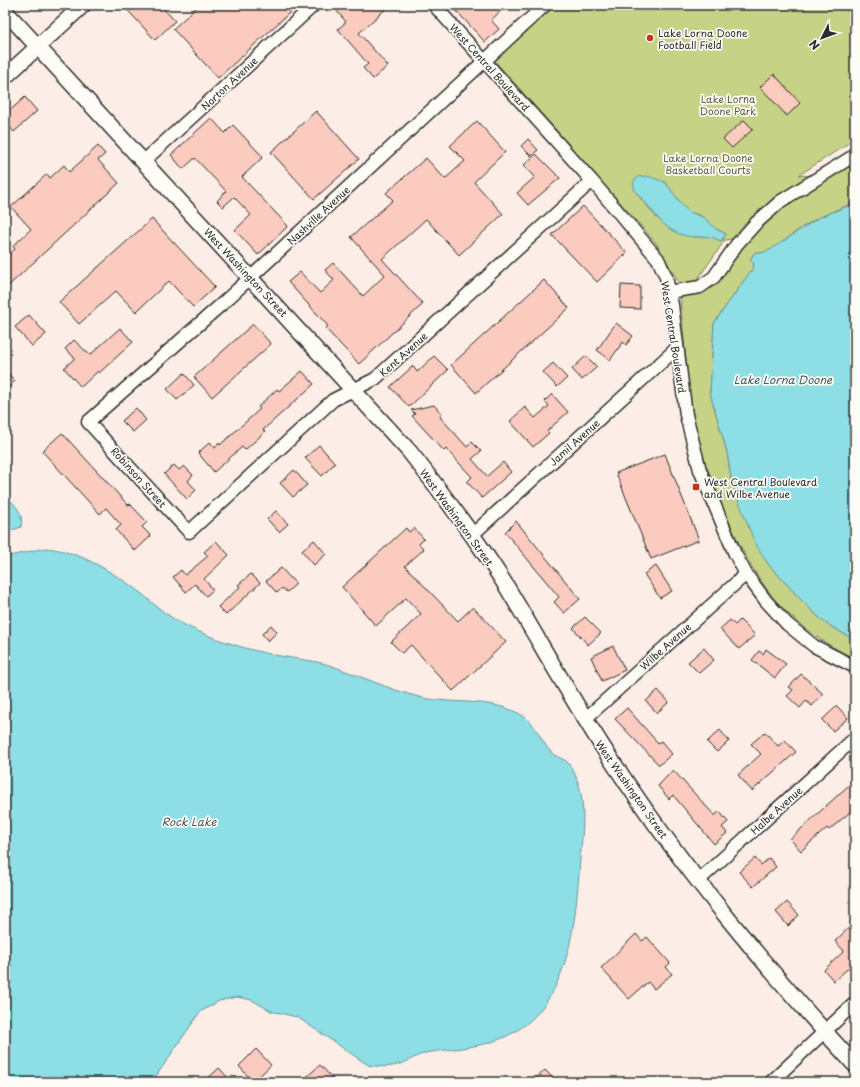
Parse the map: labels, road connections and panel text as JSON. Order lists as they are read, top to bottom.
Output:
{
  "streets": {
    "main road": ["West Washington Street"],
    "street": [
      "West Central Boulevard",
      "Norton Avenue",
      "Nashville Avenue",
      "Kent Avenue",
      "Jamil Avenue",
      "Robinson Street",
      "Wilbe Avenue",
      "Halbe Avenue"
    ]
  },
  "crossings": [
    ["West Central Boulevard", "Nashville Avenue"],
    ["West Central Boulevard", "Kent Avenue"],
    ["West Central Boulevard", "Jamil Avenue"],
    ["West Central Boulevard", "Wilbe Avenue"],
    ["Norton Avenue", "West Washington Street"],
    ["Nashville Avenue", "West Washington Street"],
    ["Nashville Avenue", "Robinson Street"],
    ["West Washington Street", "Kent Avenue"],
    ["West Washington Street", "Jamil Avenue"],
    ["West Washington Street", "Wilbe Avenue"],
    ["West Washington Street", "Halbe Avenue"],
    ["Kent Avenue", "Robinson Street"]
  ],
  "water": ["Lake Lorna Doone", "Rock Lake"],
  "parks": ["Lake Lorna Doone Park", "Lake Lorna Doone Basketball Courts"],
  "places": {
    "other": ["Lake Lorna Doone Football Field"],
    "transit": ["West Central Boulevard and Wilbe Avenue"]
  },
  "north": "bottom left"
}
